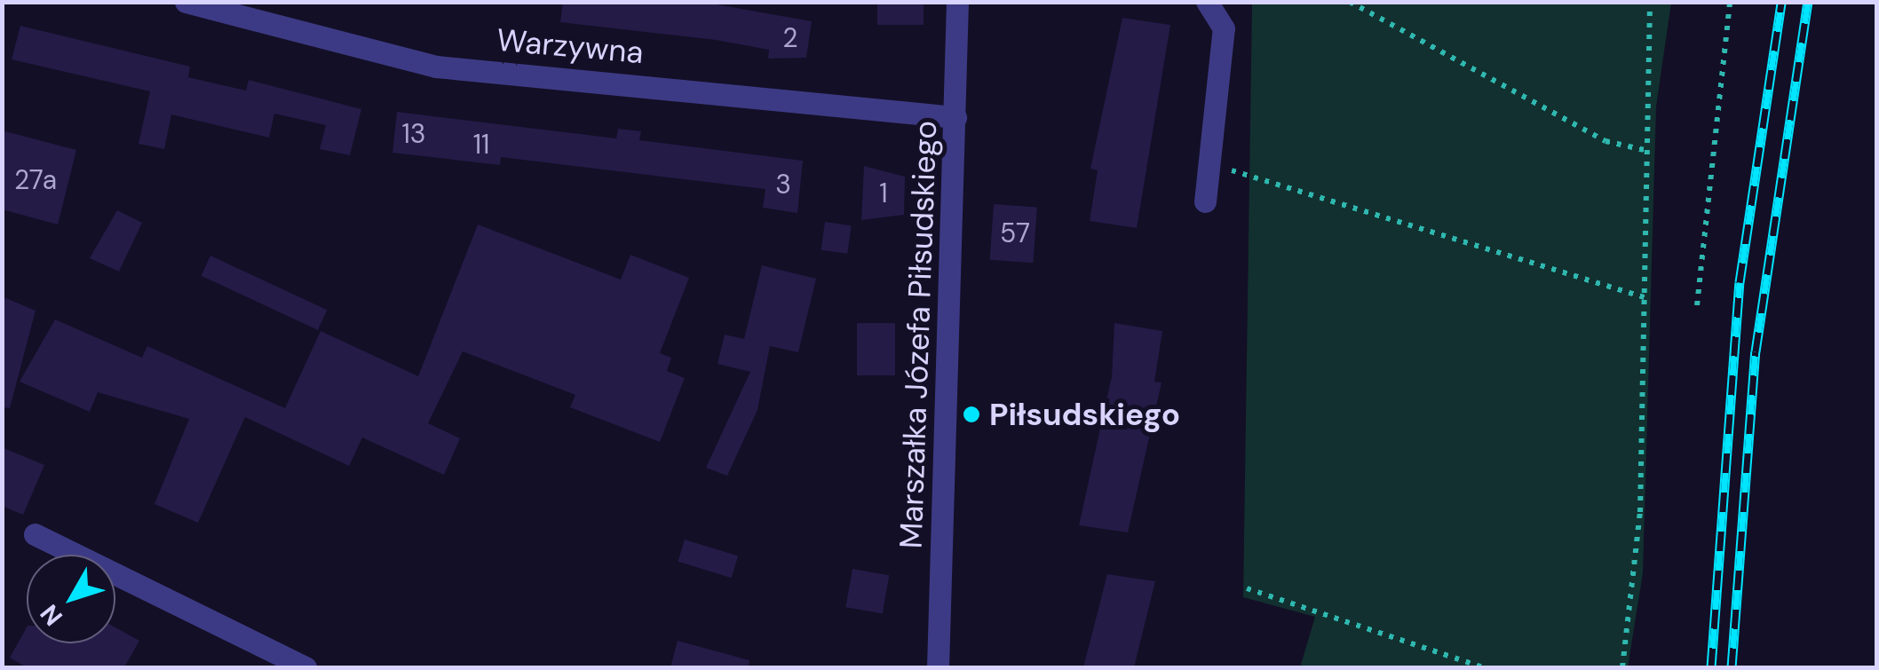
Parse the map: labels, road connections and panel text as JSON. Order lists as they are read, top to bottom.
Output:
{
  "streets": {
    "street": ["Warzywna", "Marszałka Józefa Piłsudskiego"]
  },
  "crossings": [
    ["Warzywna", "Marszałka Józefa Piłsudskiego"]
  ],
  "places": ["Piłsudskiego"],
  "house_numbers": [
    "2",
    "13",
    "11",
    "27a",
    "3",
    "1",
    "57"
  ],
  "north": "bottom left"
}
